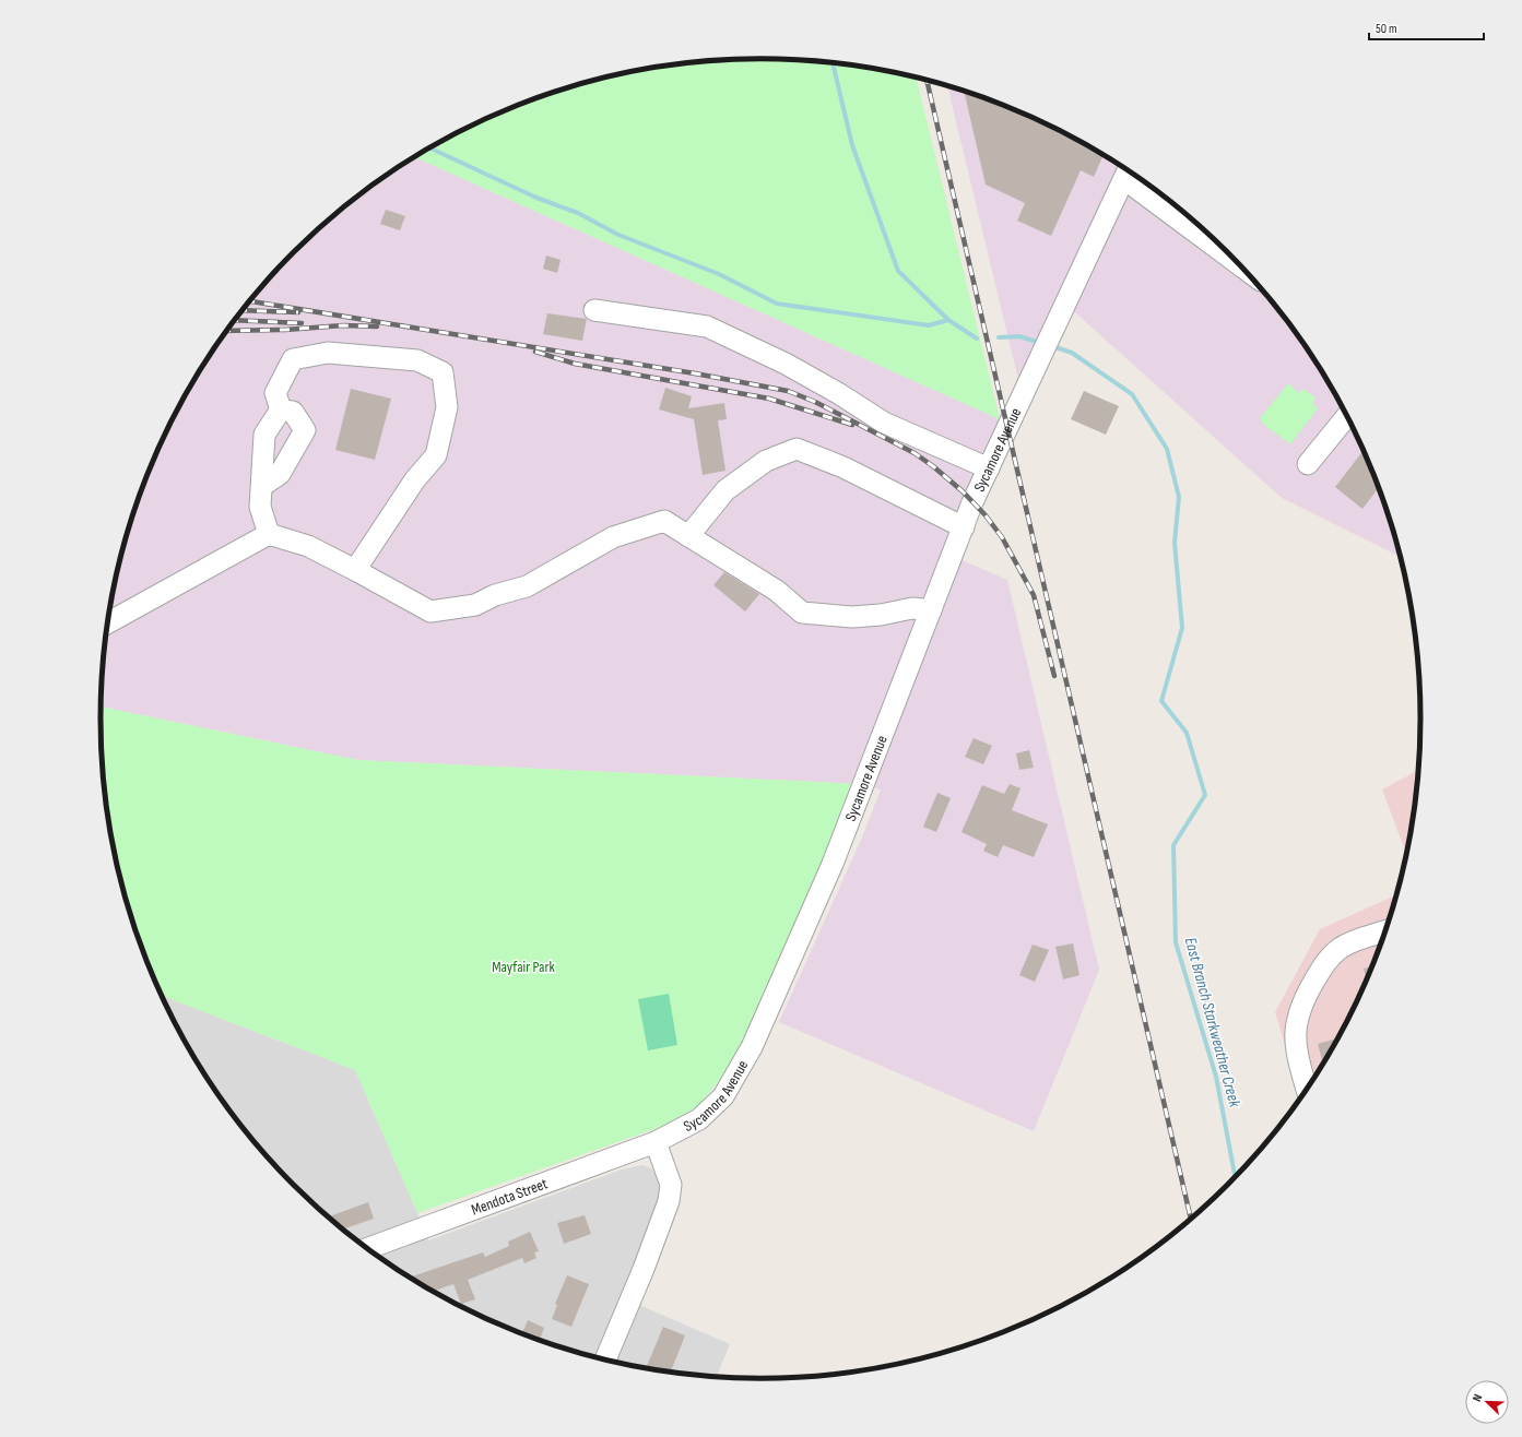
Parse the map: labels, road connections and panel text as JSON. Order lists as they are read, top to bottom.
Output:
{
  "streets": {
    "street": ["Sycamore Avenue", "Mendota Street"]
  },
  "crossings": [
    ["Sycamore Avenue", "Mendota Street"]
  ],
  "water": ["East Branch Starkweather Creek"],
  "parks": ["Mayfair Park"],
  "scale_bar": "50 m",
  "north": "top left"
}
